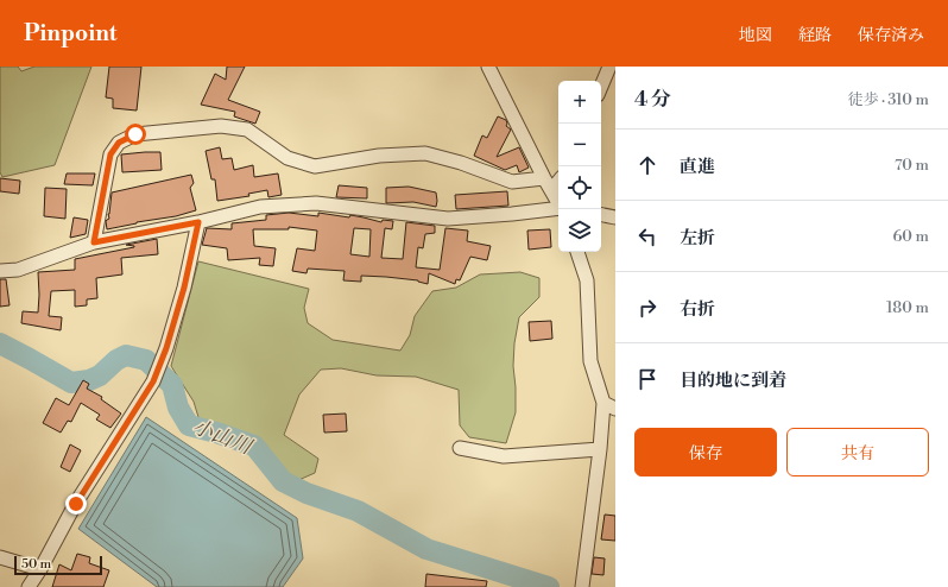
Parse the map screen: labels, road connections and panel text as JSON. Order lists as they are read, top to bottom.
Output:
{
  "water": ["小山川"],
  "scale_bar": "50 m",
  "page": {
    "header": "Pinpoint",
    "nav": ["地図", "経路", "保存済み"],
    "heading": ["4 分", "徒歩 · 310 m"],
    "map_buttons": ["+", "−"],
    "list": [
      ["直進", "70 m"],
      ["左折", "60 m"],
      ["右折", "180 m"],
      "目的地に到着"
    ],
    "buttons": ["保存", "共有"],
    "scale": "50 m"
  }
}
